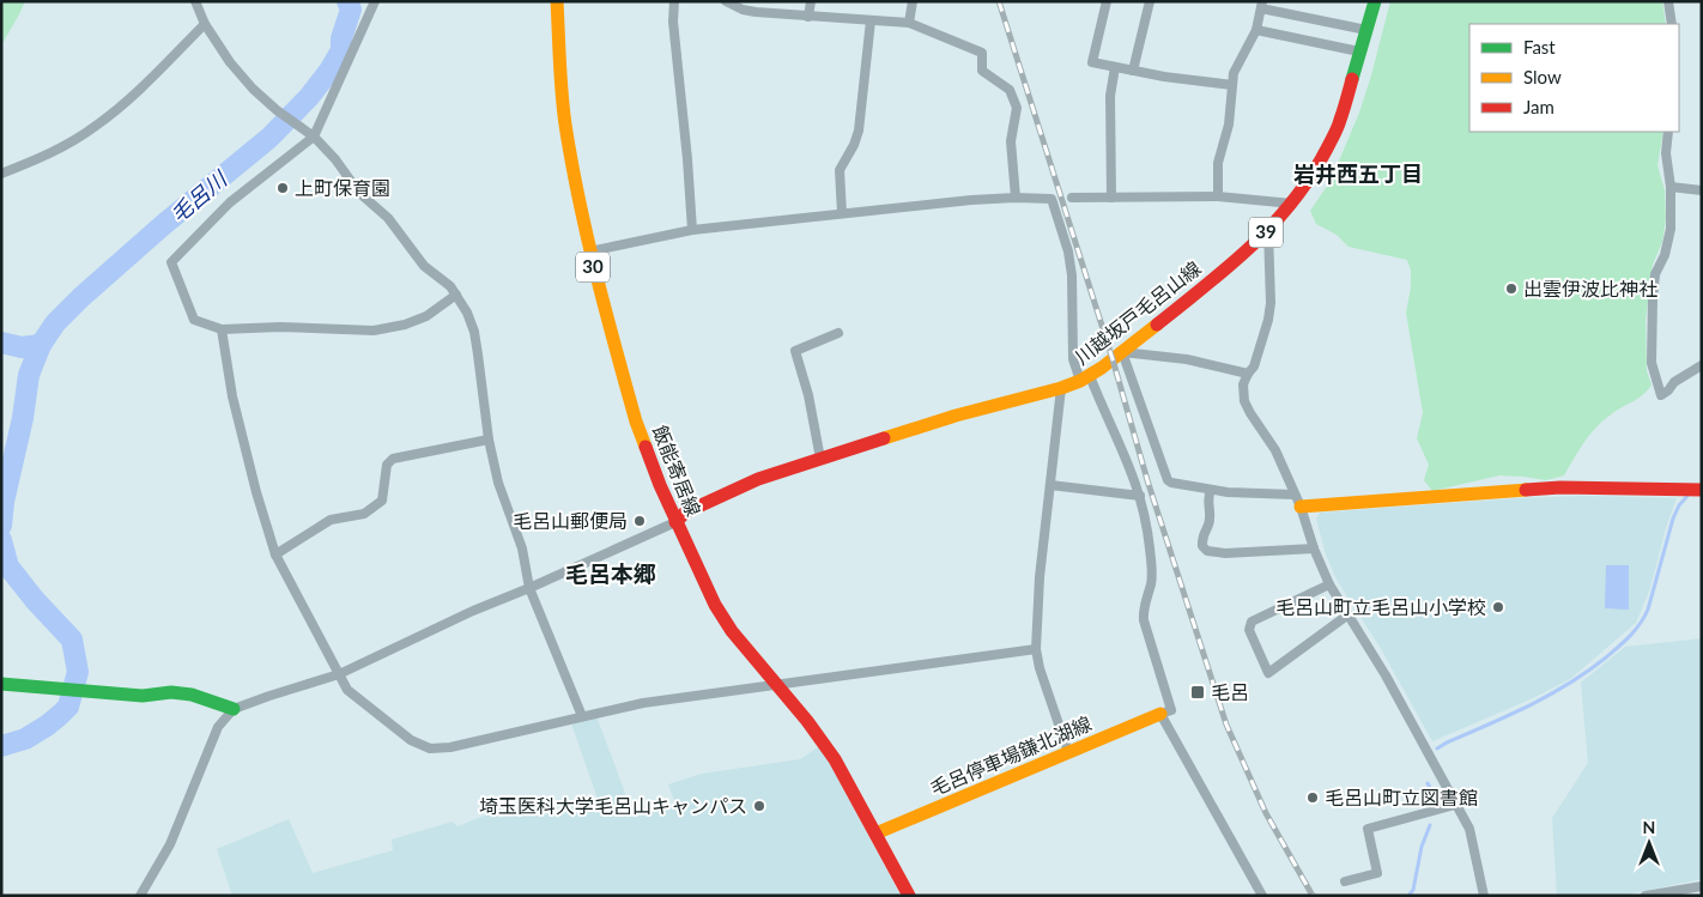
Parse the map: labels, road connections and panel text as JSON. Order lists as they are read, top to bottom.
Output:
{
  "streets": {
    "main road": [
      "39",
      "30",
      "川越坂戸毛呂山線",
      "飯能寄居線",
      "毛呂停車場鎌北湖線"
    ]
  },
  "crossings": [
    ["川越坂戸毛呂山線", "飯能寄居線"],
    ["飯能寄居線", "毛呂停車場鎌北湖線"]
  ],
  "districts": ["岩井西五丁目", "毛呂本郷"],
  "water": ["毛呂川"],
  "places": {
    "other": [
      "上町保育園",
      "出雲伊波比神社",
      "毛呂山郵便局",
      "毛呂山町立毛呂山小学校",
      "毛呂山町立図書館",
      "埼玉医科大学毛呂山キャンパス"
    ],
    "transit": ["毛呂"]
  },
  "legend": ["Fast", "Slow", "Jam"],
  "north": "top"
}
